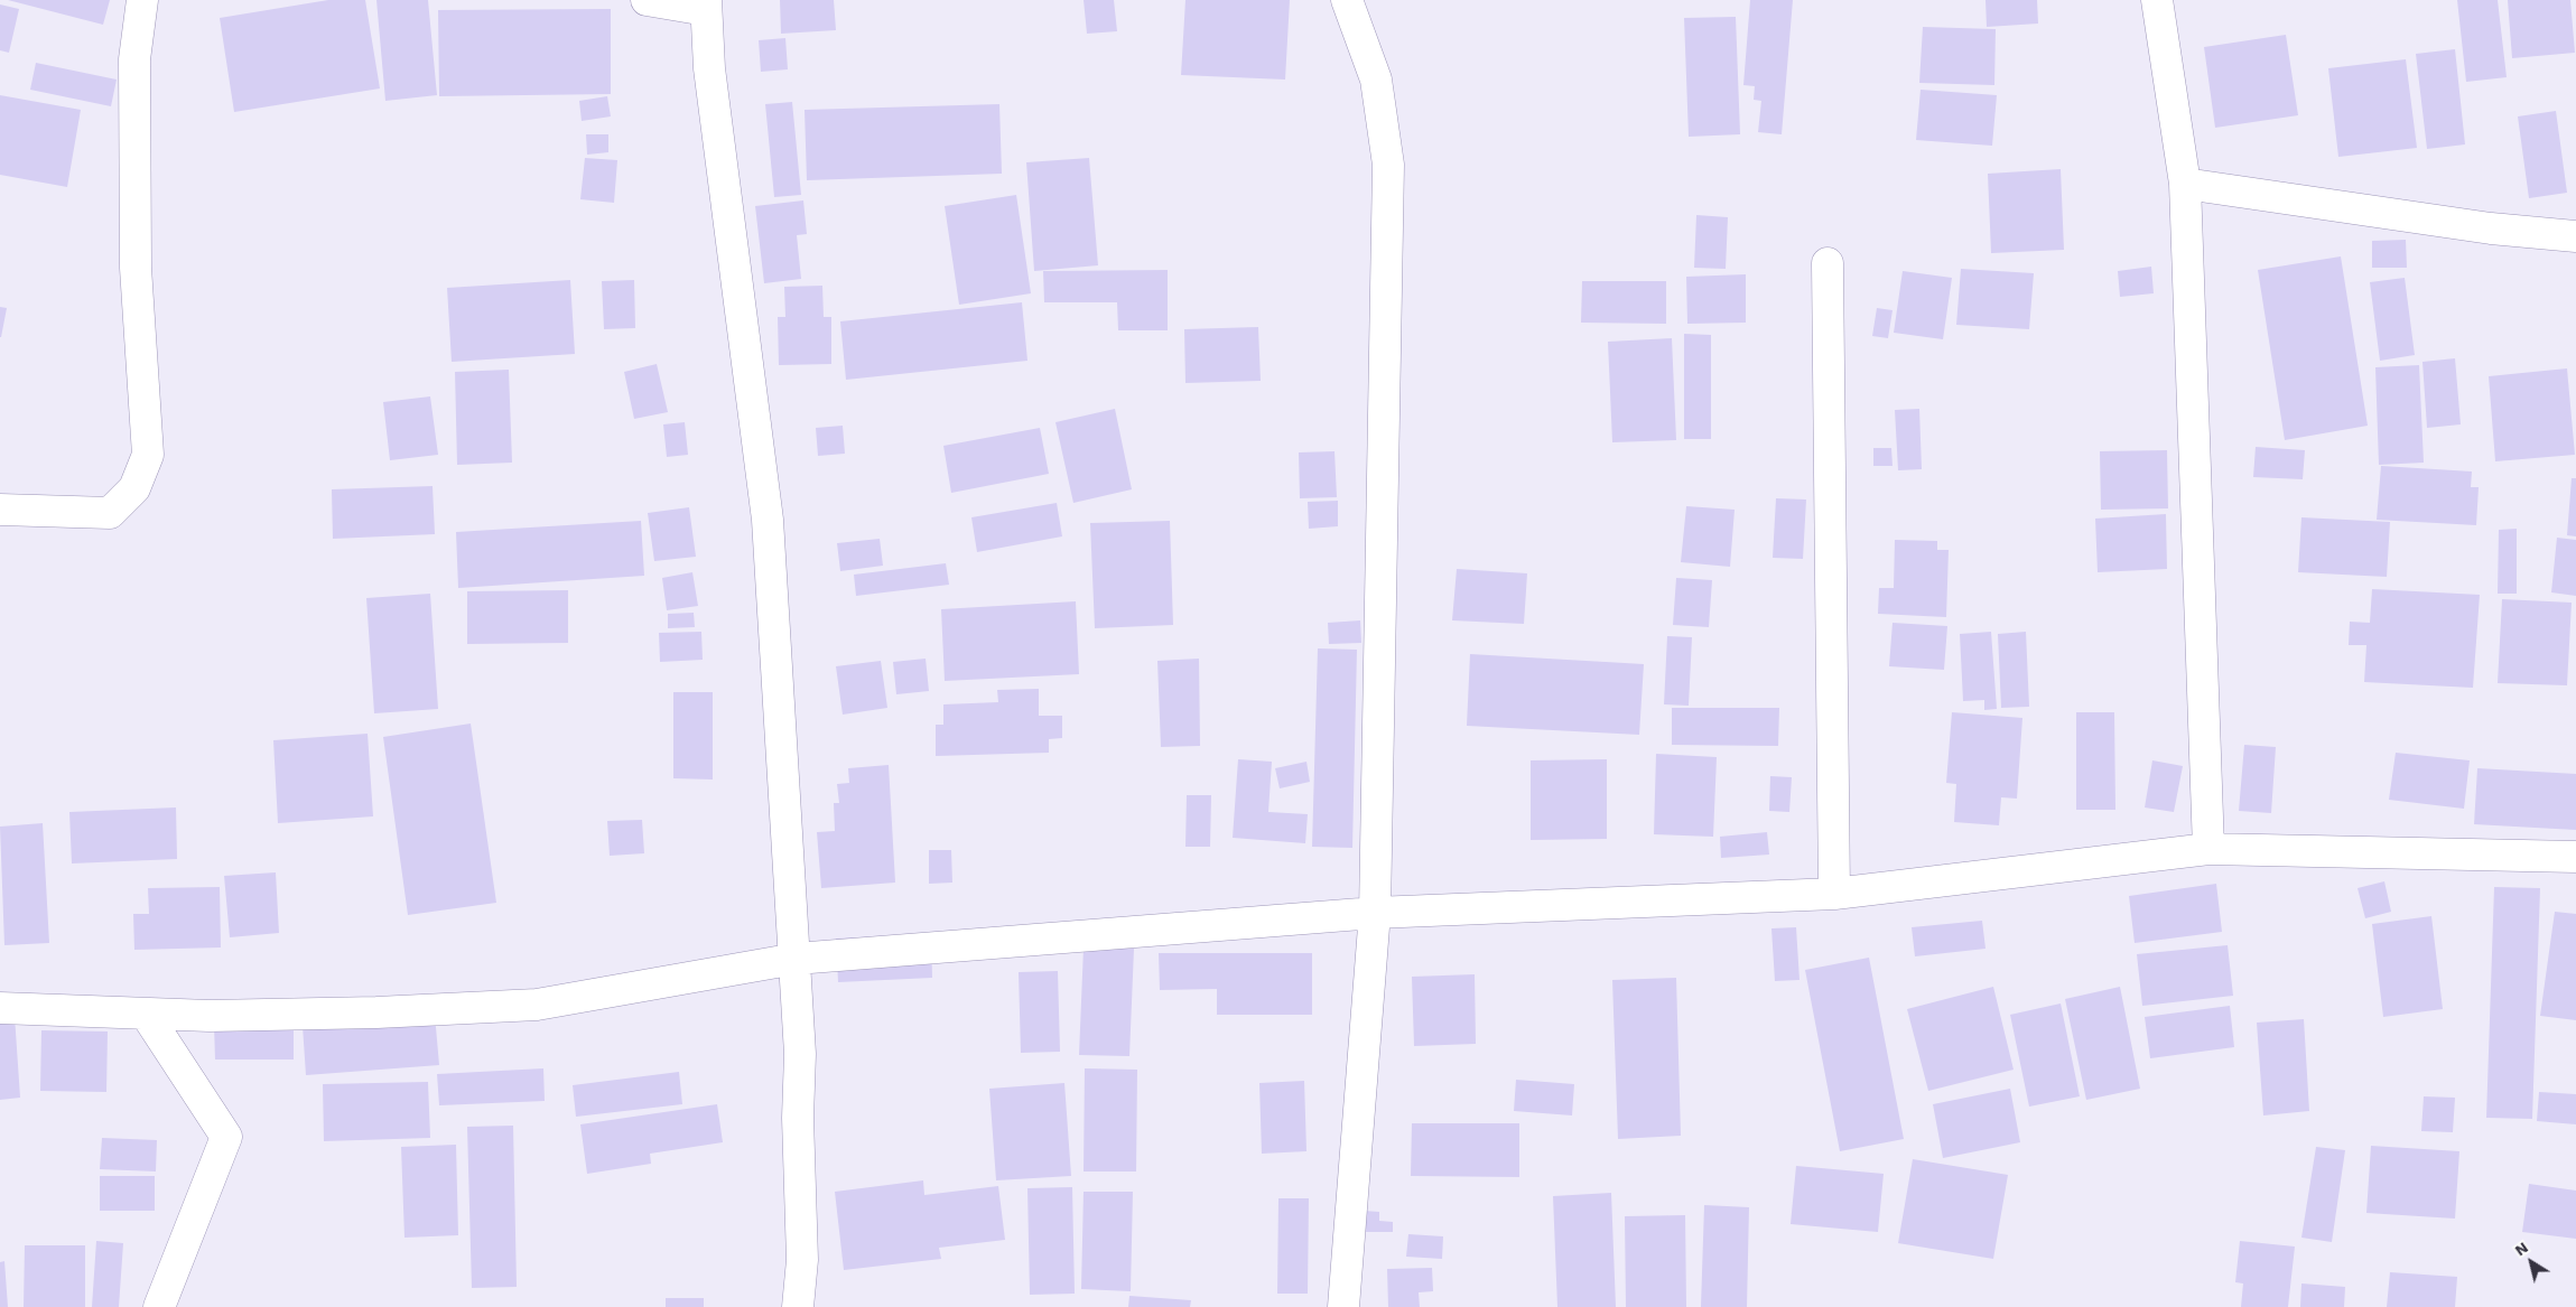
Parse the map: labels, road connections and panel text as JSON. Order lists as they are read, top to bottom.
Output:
{
  "north": "top left"
}
